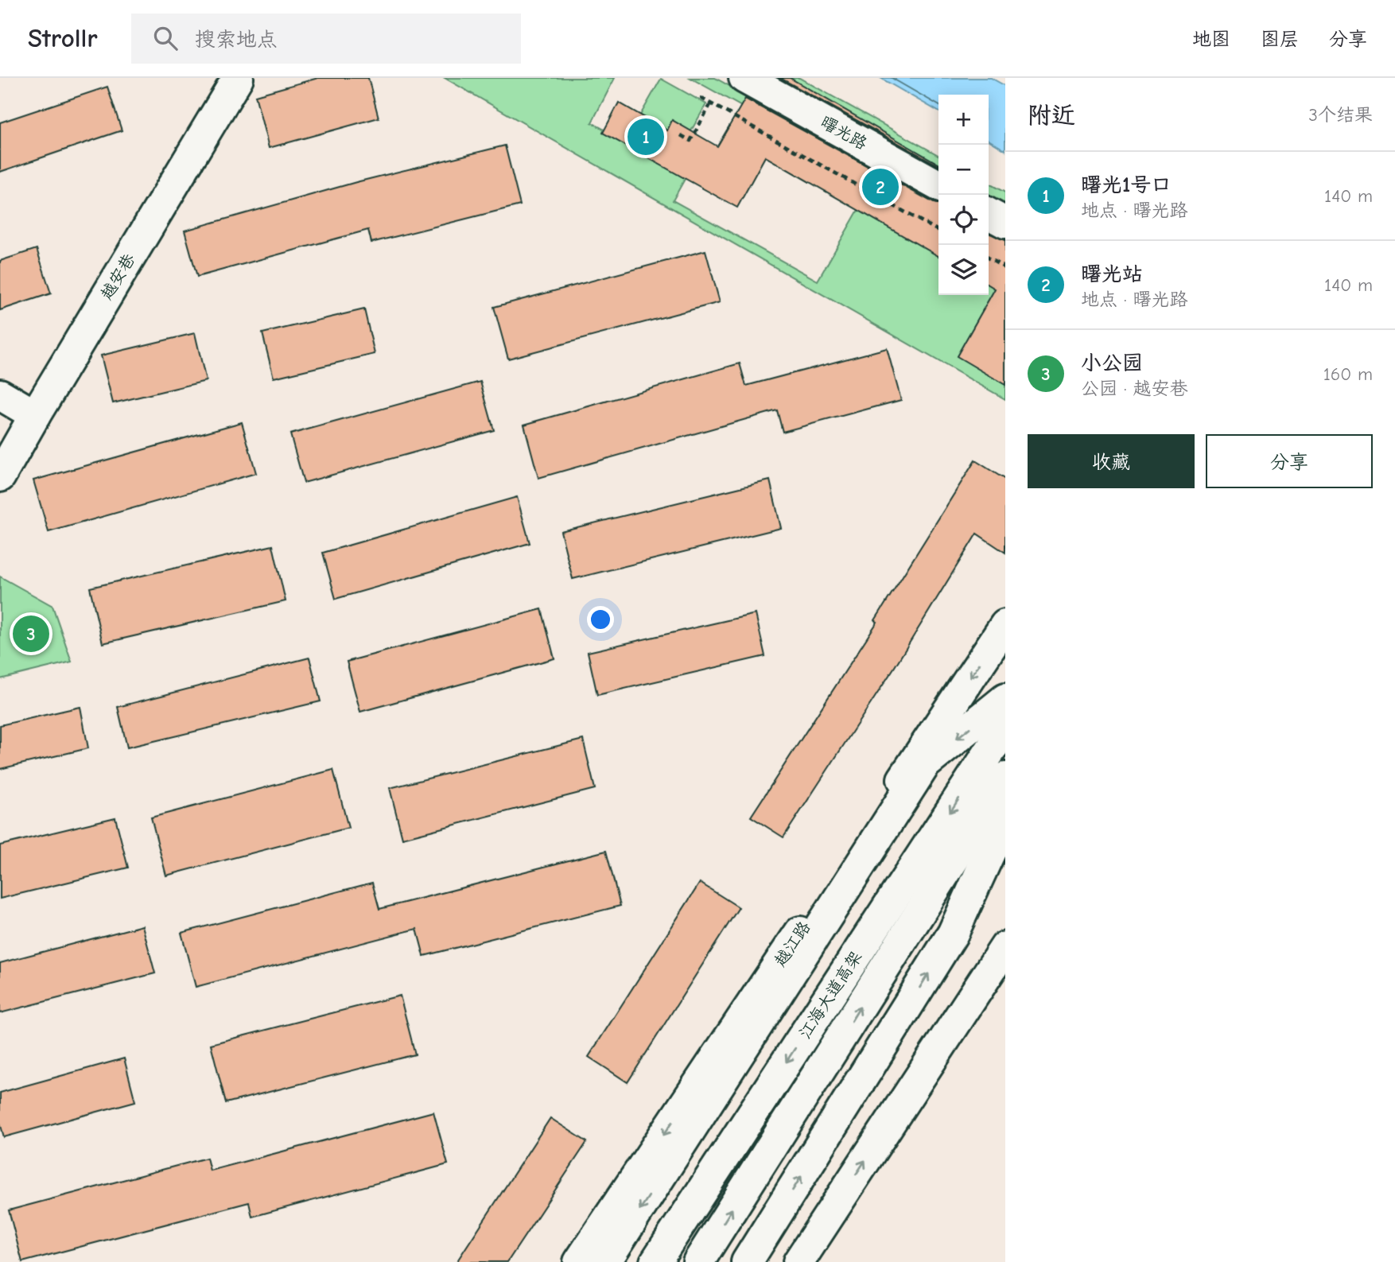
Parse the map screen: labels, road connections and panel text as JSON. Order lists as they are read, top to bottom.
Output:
{
  "streets": {
    "main road": [
      "曙光路",
      "越安巷",
      "越江路",
      "江海大道高架"
    ]
  },
  "page": {
    "header": "Strollr",
    "search": "搜索地点",
    "nav": ["地图", "图层", "分享"],
    "heading": ["附近", "3个结果"],
    "map_buttons": ["+", "−"],
    "pins": ["1", "2", "3"],
    "list": [
      {
        "mark": "1",
        "name": "曙光1号口",
        "note": "地点 · 曙光路",
        "value": "140 m"
      },
      {
        "mark": "2",
        "name": "曙光站",
        "note": "地点 · 曙光路",
        "value": "140 m"
      },
      {
        "mark": "3",
        "name": "小公园",
        "note": "公园 · 越安巷",
        "value": "160 m"
      }
    ],
    "buttons": ["收藏", "分享"]
  }
}
